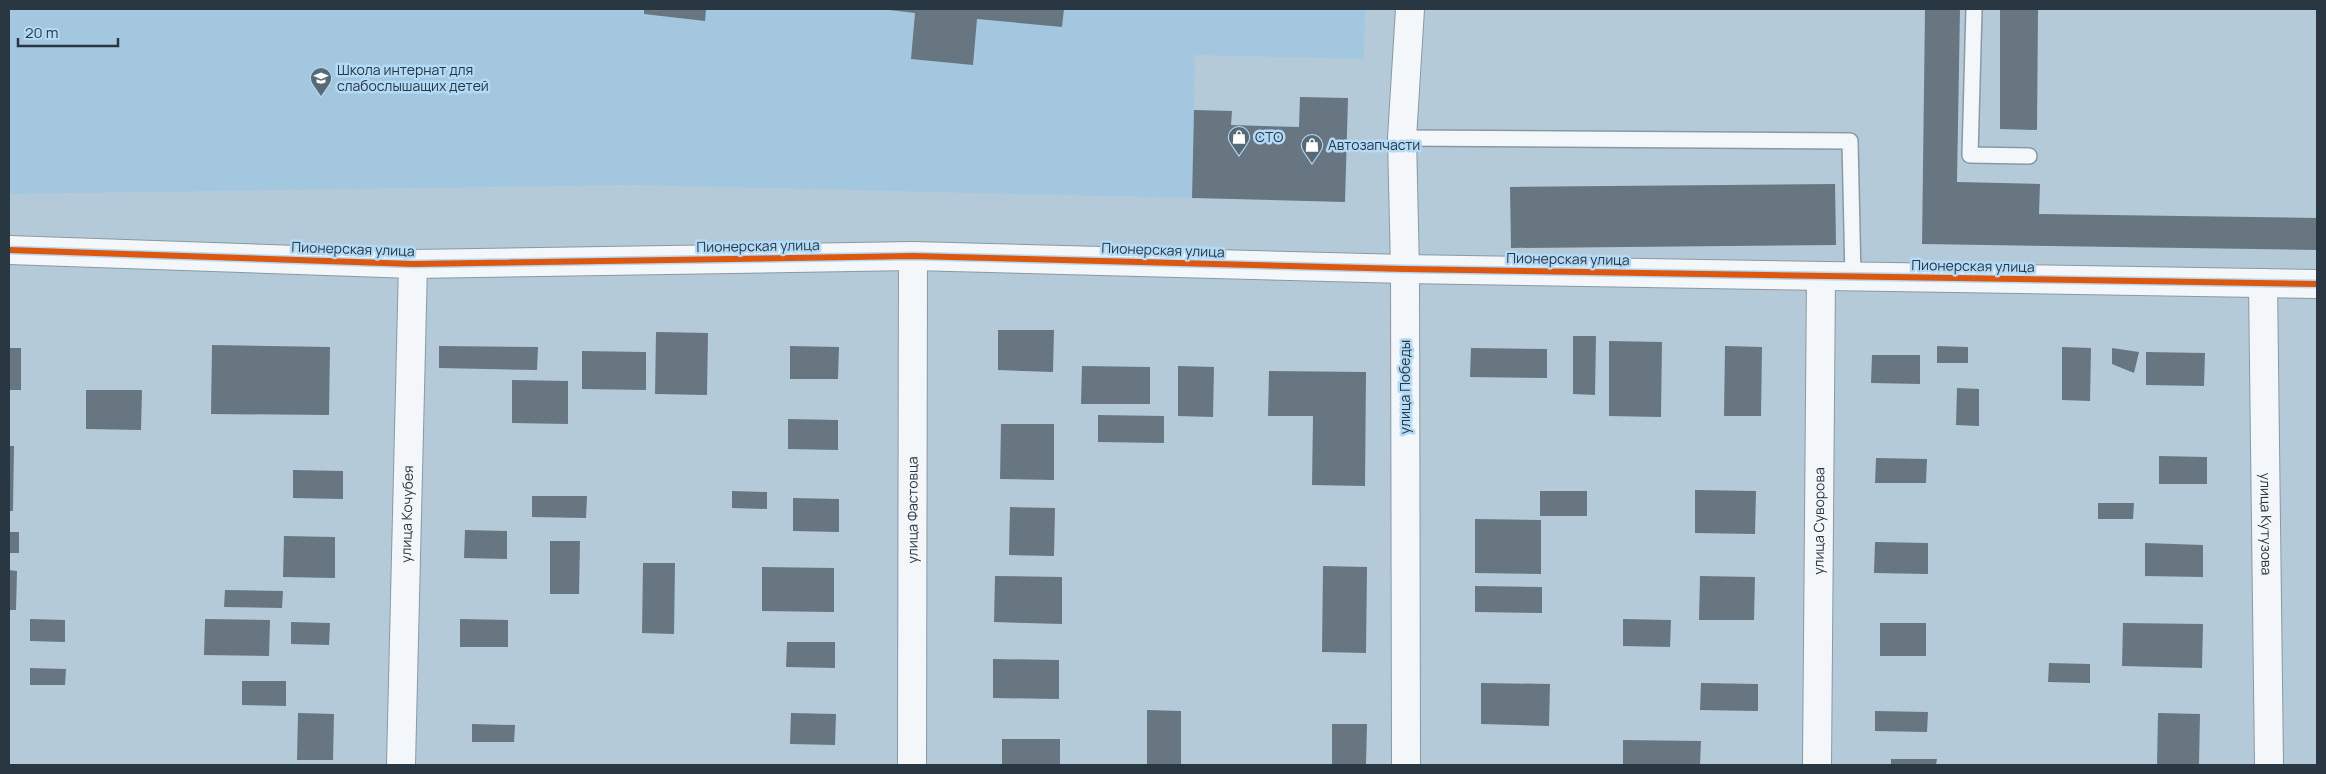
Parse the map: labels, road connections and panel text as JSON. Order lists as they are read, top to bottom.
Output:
{
  "streets": {
    "street": [
      "Пионерская улица",
      "улица Победы",
      "улица Фастовца",
      "улица Кочубея",
      "улица Суворова",
      "улица Кутузова"
    ]
  },
  "crossings": [
    ["Пионерская улица", "улица Победы"],
    ["Пионерская улица", "улица Фастовца"],
    ["Пионерская улица", "улица Кочубея"],
    ["Пионерская улица", "улица Суворова"],
    ["Пионерская улица", "улица Кутузова"]
  ],
  "places": {
    "school or university": ["Школа интернат для слабослышащих детей"],
    "shop": ["СТО", "Автозапчасти"]
  },
  "scale_bar": "20 m"
}
